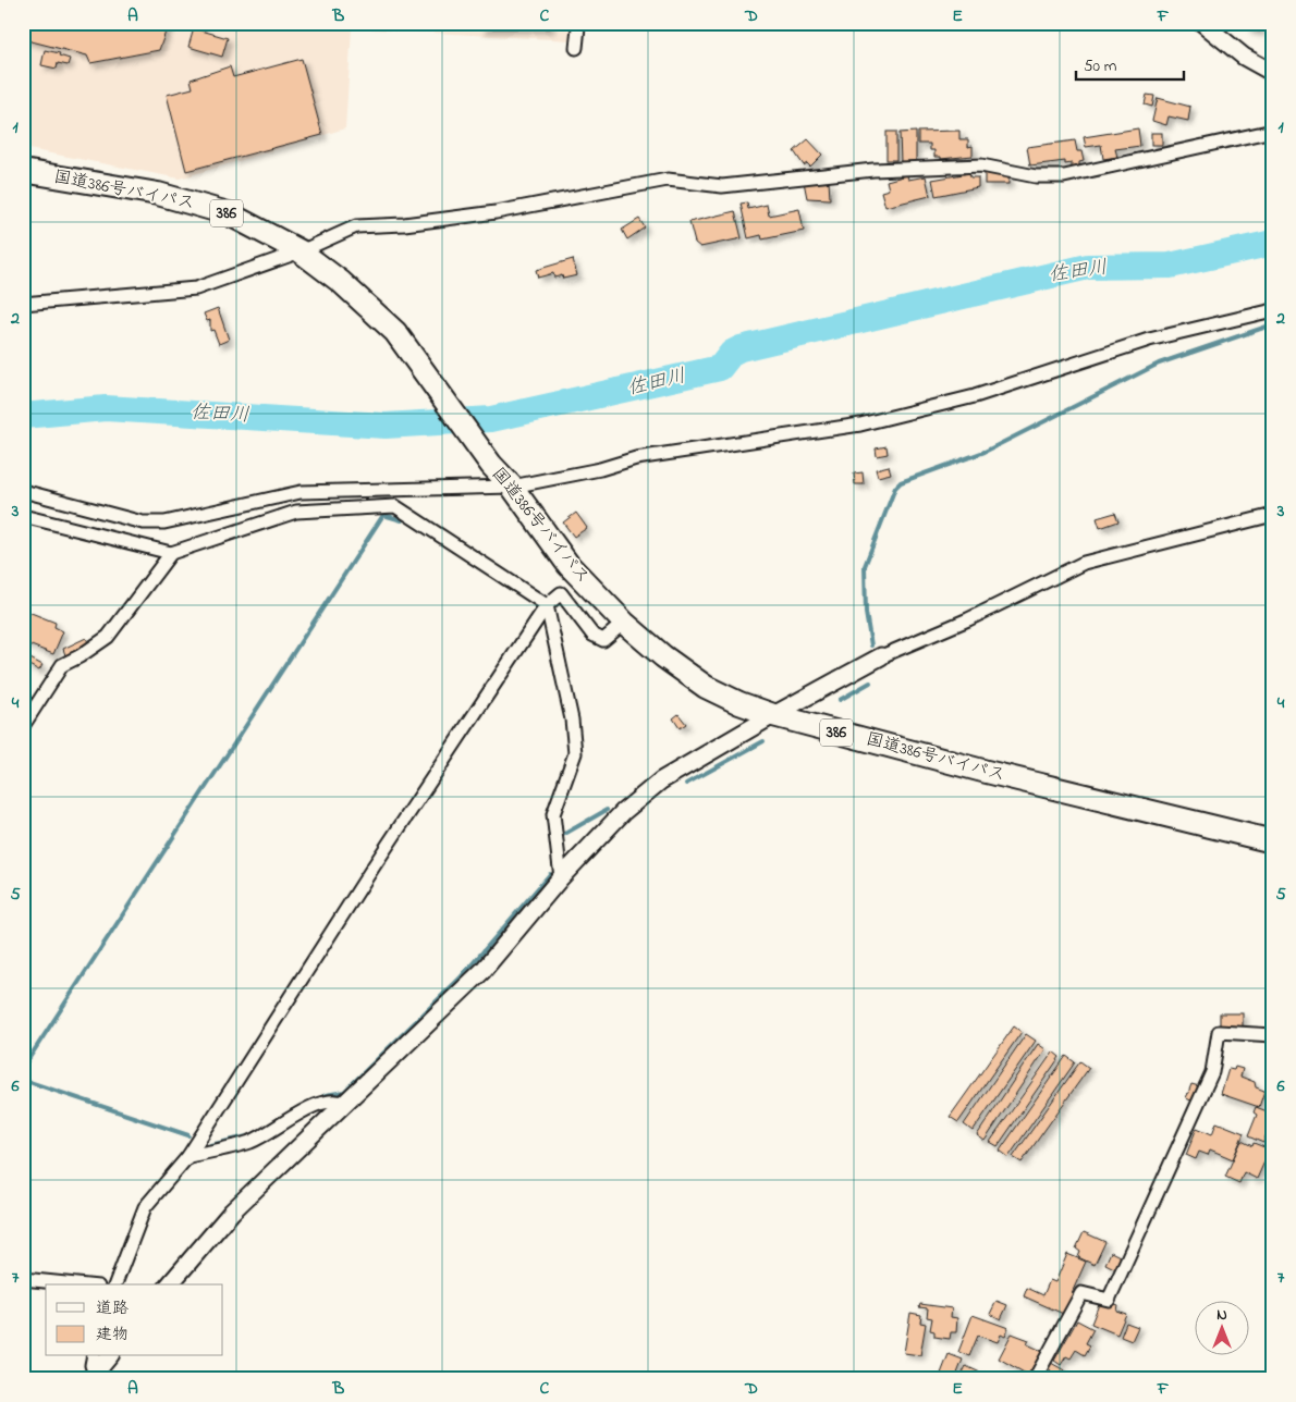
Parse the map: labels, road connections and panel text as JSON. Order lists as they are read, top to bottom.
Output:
{
  "streets": {
    "highway": ["国道386号バイパス", "386"]
  },
  "water": ["佐田川"],
  "legend": ["道路", "建物"],
  "scale_bar": "50 m",
  "north": "top",
  "grid": {
    "columns": [
      "A",
      "B",
      "C",
      "D",
      "E",
      "F"
    ],
    "rows": [
      "1",
      "2",
      "3",
      "4",
      "5",
      "6",
      "7"
    ]
  }
}
